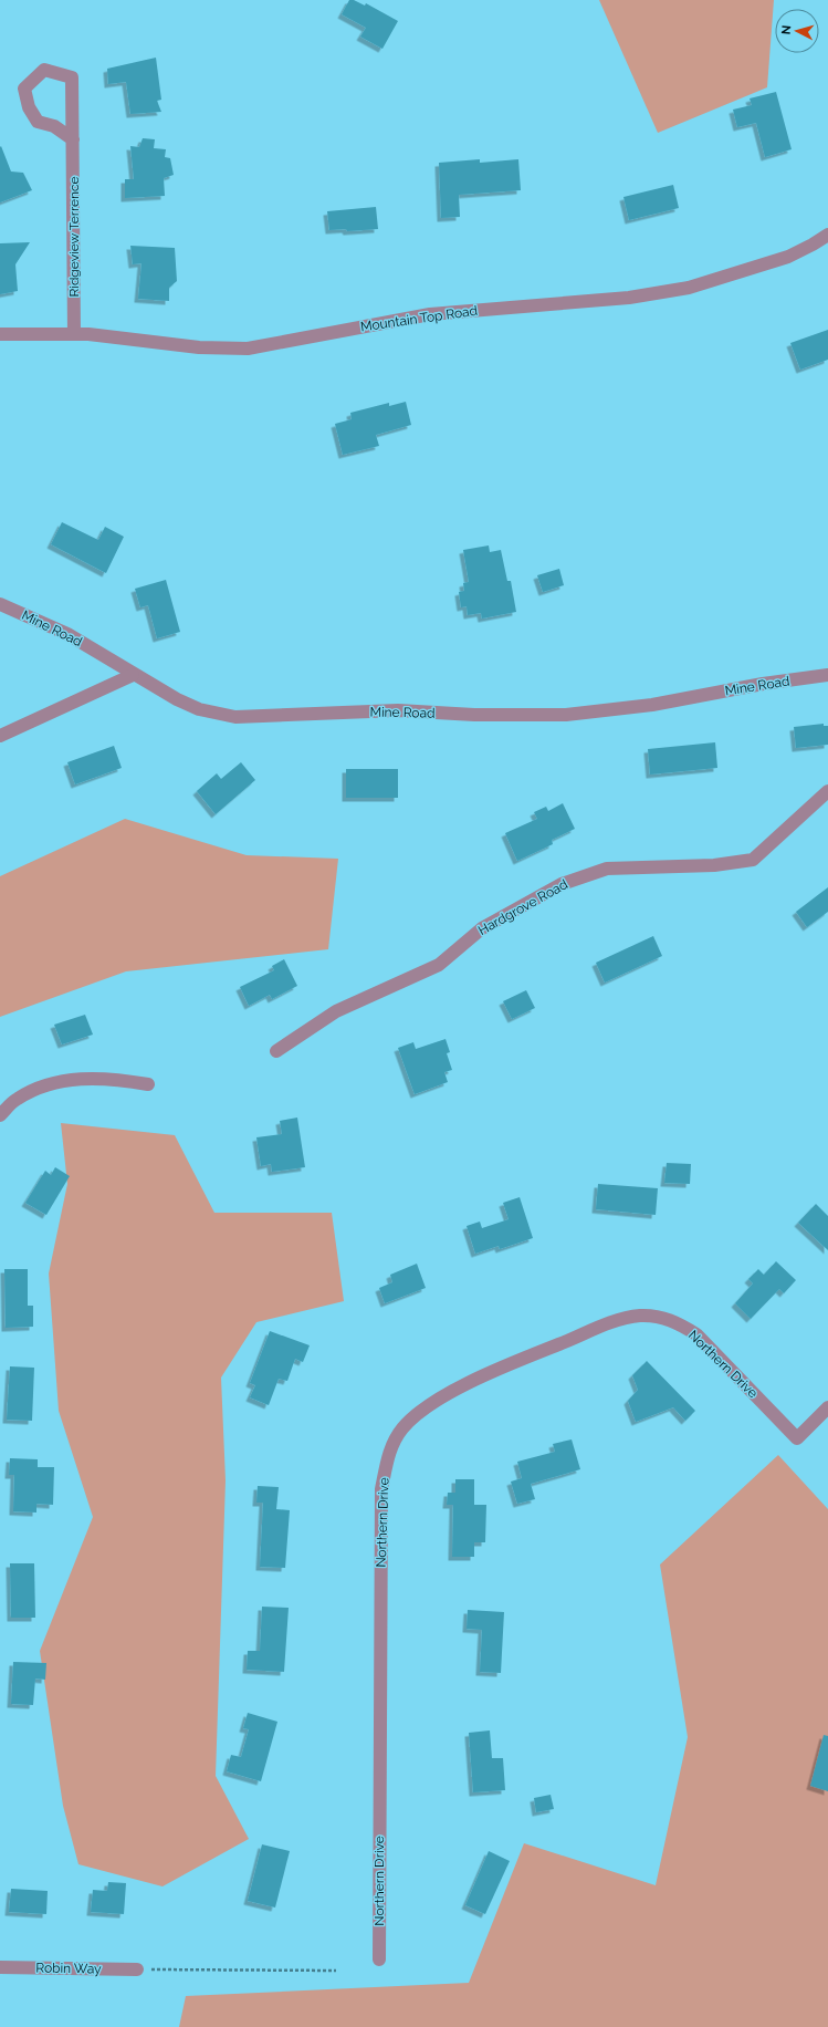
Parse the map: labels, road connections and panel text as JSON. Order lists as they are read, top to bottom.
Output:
{
  "streets": {
    "street": [
      "Ridgeview Terrence",
      "Mountain Top Road",
      "Mine Road",
      "Hardgrove Road",
      "Northern Drive",
      "Robin Way"
    ]
  },
  "crossings": [
    ["Ridgeview Terrence", "Mountain Top Road"]
  ],
  "north": "left"
}
